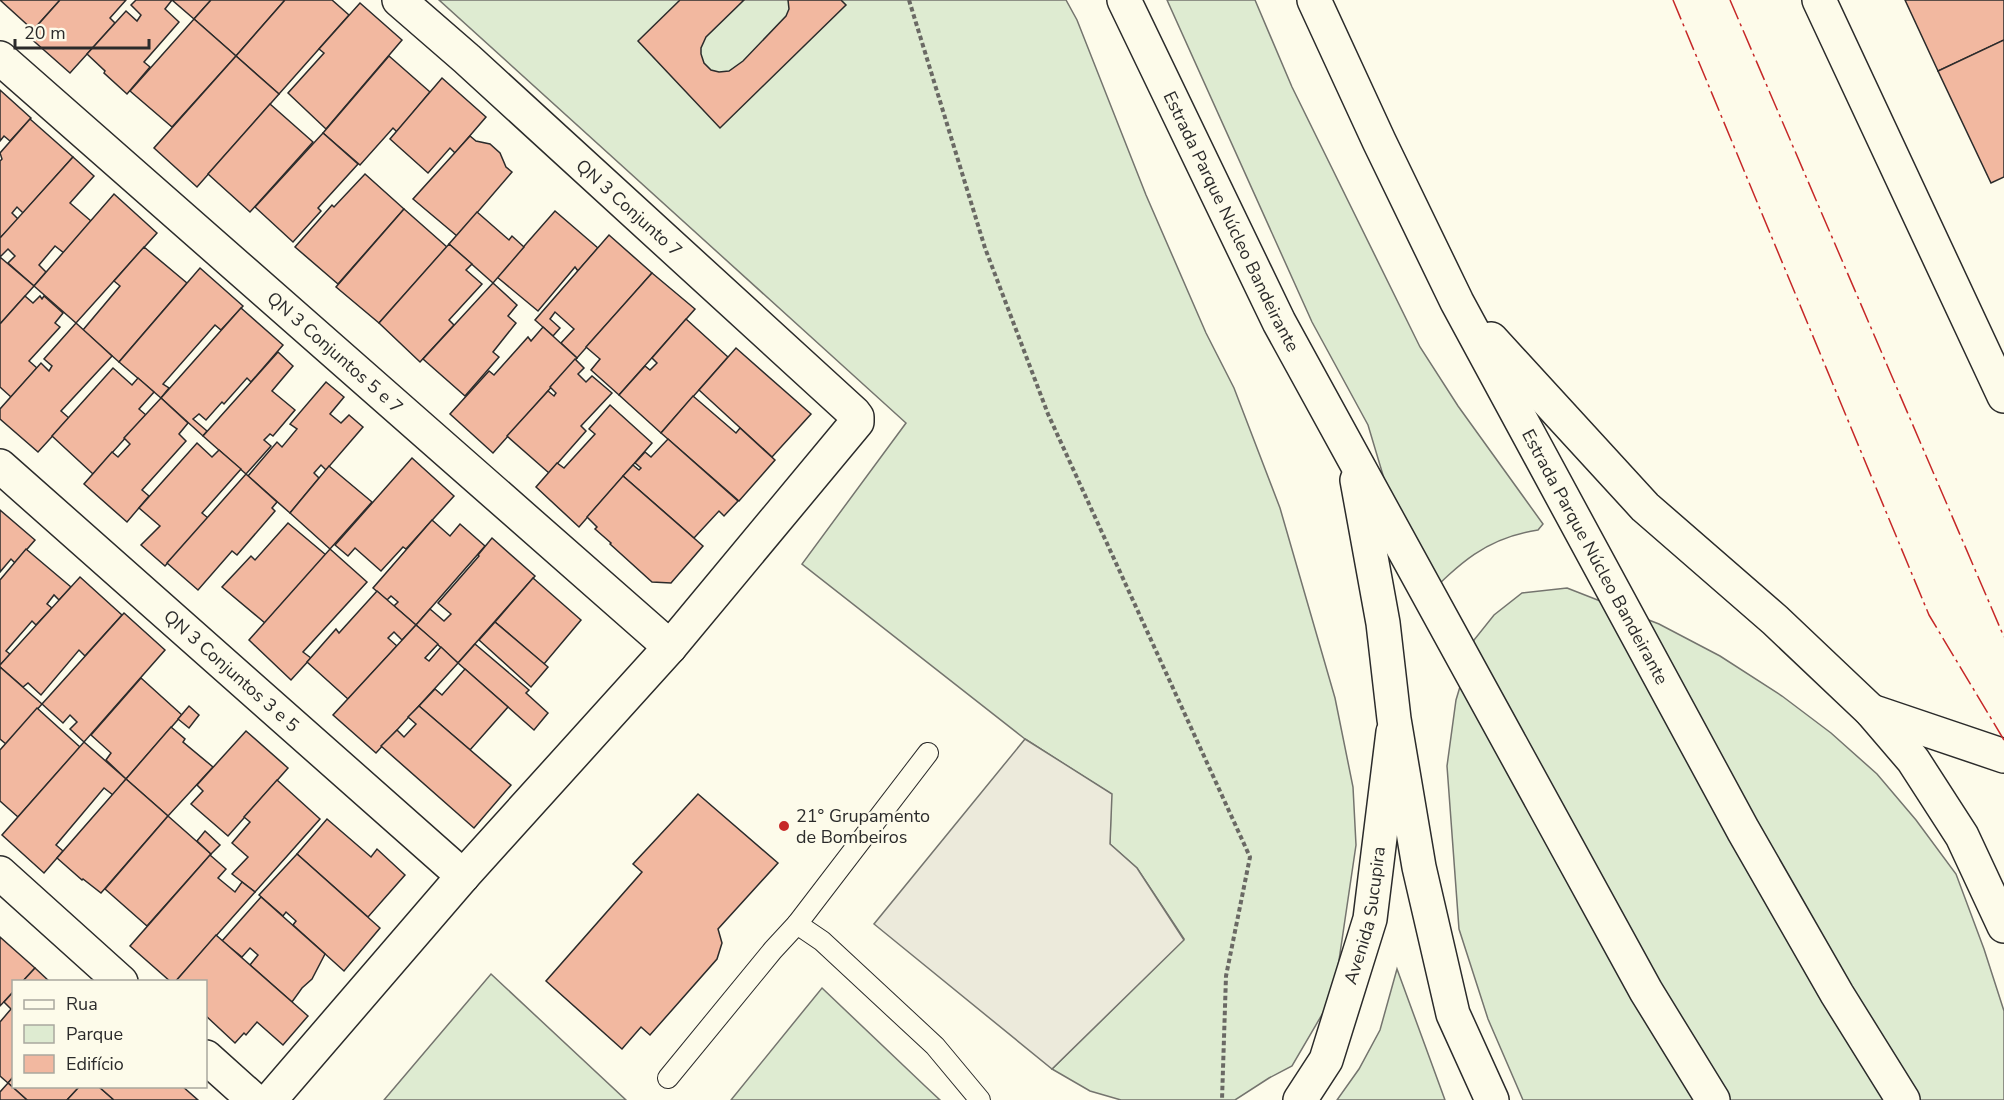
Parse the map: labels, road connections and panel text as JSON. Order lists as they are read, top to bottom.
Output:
{
  "streets": {
    "main road": [
      "QN 3 Conjunto 7",
      "Estrada Parque Núcleo Bandeirante",
      "QN 3 Conjuntos 5 e 7",
      "QN 3 Conjuntos 3 e 5",
      "Avenida Sucupira"
    ]
  },
  "crossings": [
    ["QN 3 Conjunto 7", "QN 3 Conjuntos 5 e 7"]
  ],
  "places": ["21° Grupamento de Bombeiros"],
  "legend": ["Rua", "Parque", "Edifício"],
  "scale_bar": "20 m"
}
